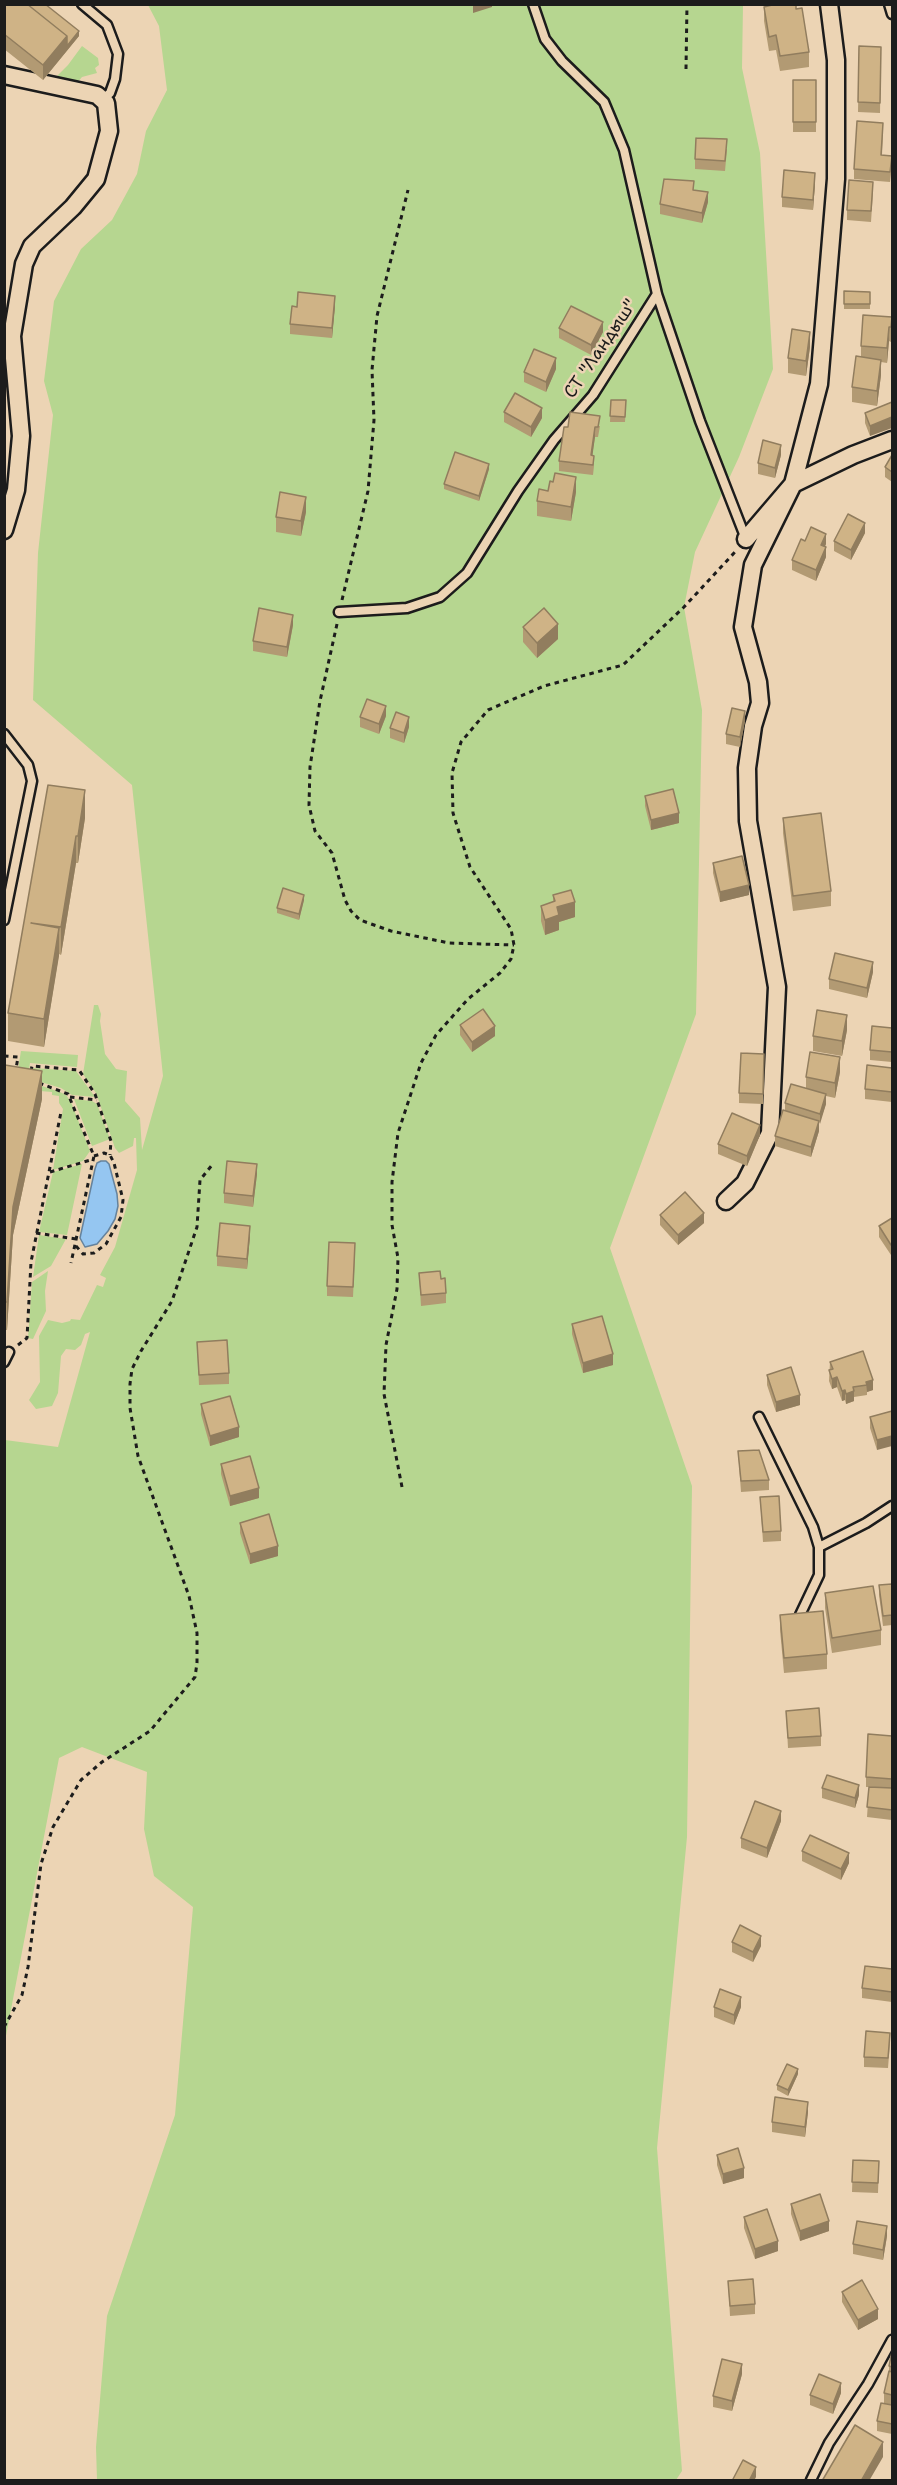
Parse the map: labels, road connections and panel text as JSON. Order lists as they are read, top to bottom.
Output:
{
  "streets": {
    "lane": ["СТ \"Ландыш\""]
  }
}
